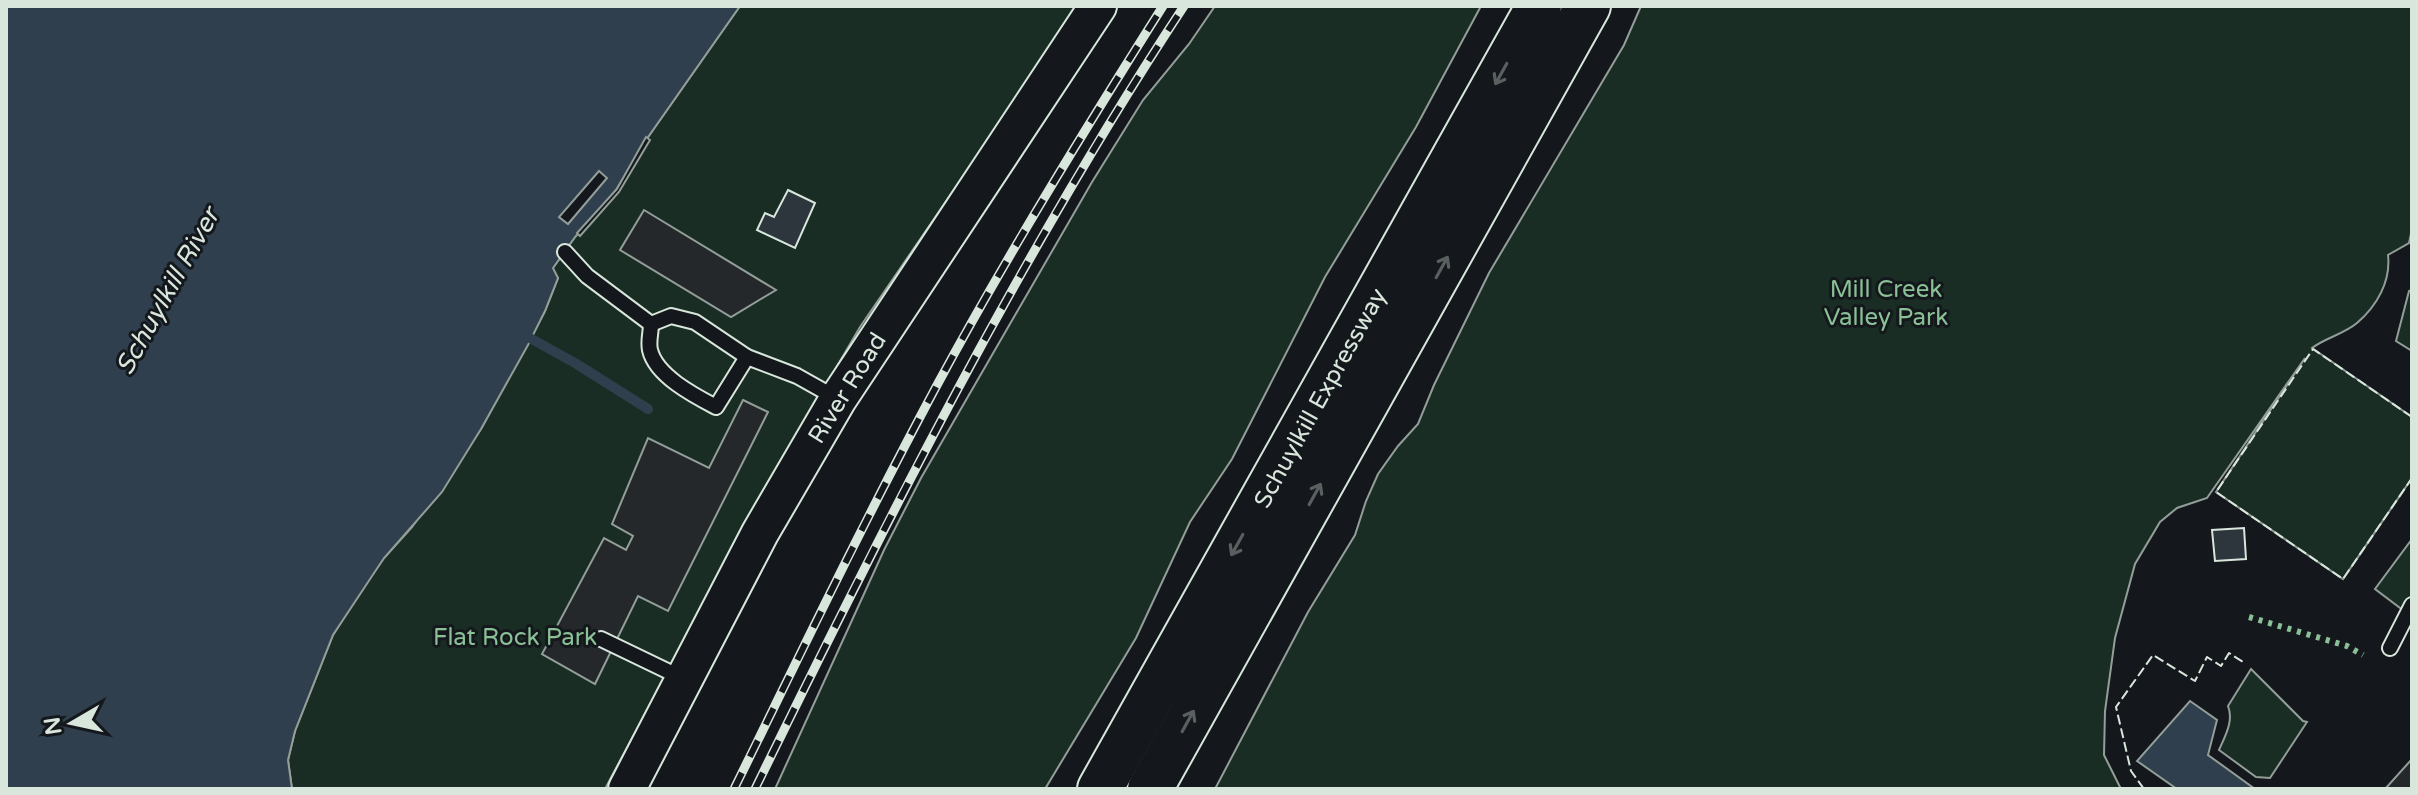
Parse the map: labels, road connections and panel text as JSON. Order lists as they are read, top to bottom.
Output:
{
  "streets": {
    "highway": ["Schuylkill Expressway"],
    "street": ["River Road"]
  },
  "water": ["Schuylkill River"],
  "parks": ["Mill Creek Valley Park", "Flat Rock Park"],
  "north": "left"
}
